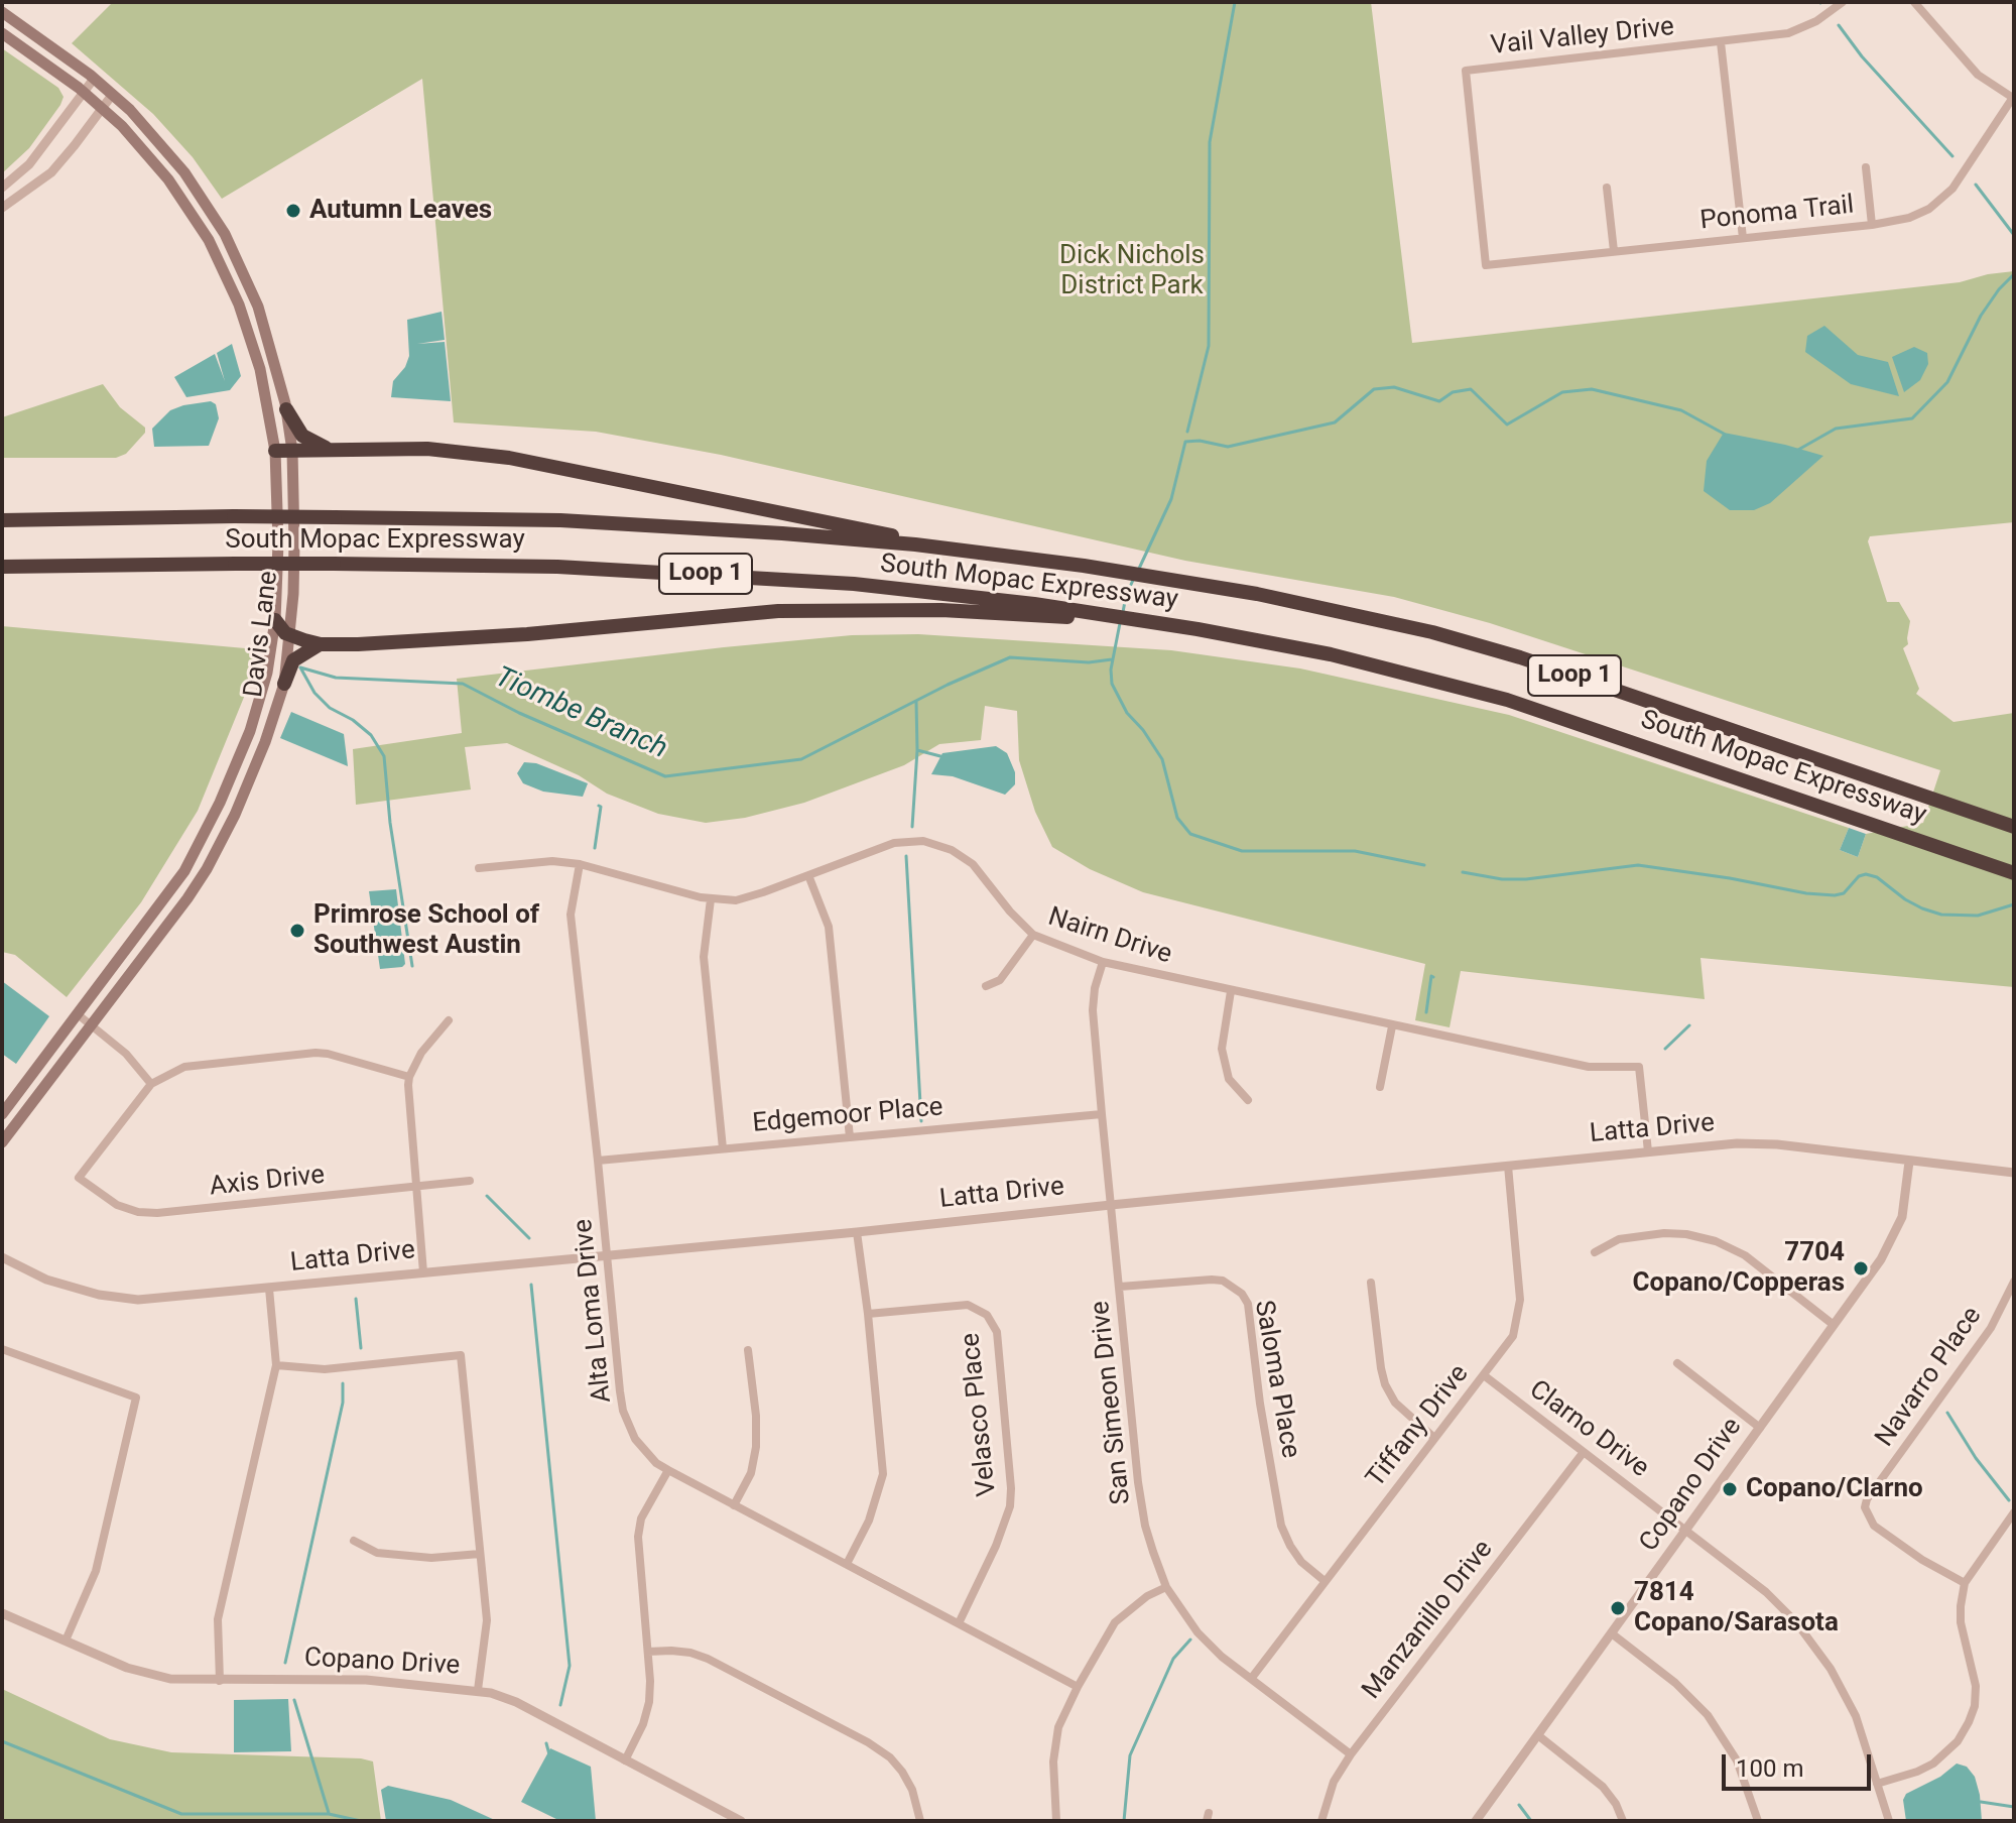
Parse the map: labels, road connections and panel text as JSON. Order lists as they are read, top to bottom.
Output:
{
  "streets": {
    "highway": ["South Mopac Expressway", "Loop 1"],
    "main road": ["Davis Lane"],
    "street": [
      "Vail Valley Drive",
      "Ponoma Trail",
      "Nairn Drive",
      "Edgemoor Place",
      "Latta Drive",
      "Axis Drive",
      "Alta Loma Drive",
      "Navarro Place",
      "Saloma Place",
      "San Simeon Drive",
      "Velasco Place",
      "Tiffany Drive",
      "Clarno Drive",
      "Copano Drive",
      "Manzanillo Drive"
    ]
  },
  "crossings": [
    ["Vail Valley Drive", "Ponoma Trail"],
    ["Nairn Drive", "Latta Drive"],
    ["Nairn Drive", "Alta Loma Drive"],
    ["Nairn Drive", "San Simeon Drive"],
    ["Edgemoor Place", "Alta Loma Drive"],
    ["Edgemoor Place", "San Simeon Drive"],
    ["Latta Drive", "Alta Loma Drive"],
    ["Latta Drive", "San Simeon Drive"],
    ["Latta Drive", "Tiffany Drive"],
    ["Latta Drive", "Copano Drive"],
    ["Alta Loma Drive", "Velasco Place"],
    ["Saloma Place", "San Simeon Drive"],
    ["Saloma Place", "Tiffany Drive"],
    ["San Simeon Drive", "Tiffany Drive"],
    ["San Simeon Drive", "Manzanillo Drive"],
    ["Tiffany Drive", "Clarno Drive"],
    ["Clarno Drive", "Copano Drive"],
    ["Clarno Drive", "Manzanillo Drive"]
  ],
  "water": ["Tiombe Branch"],
  "parks": ["Dick Nichols District Park"],
  "places": [
    "Autumn Leaves",
    "Primrose School of Southwest Austin",
    "7704 Copano/Copperas",
    "Copano/Clarno",
    "7814 Copano/Sarasota"
  ],
  "scale_bar": "100 m"
}
